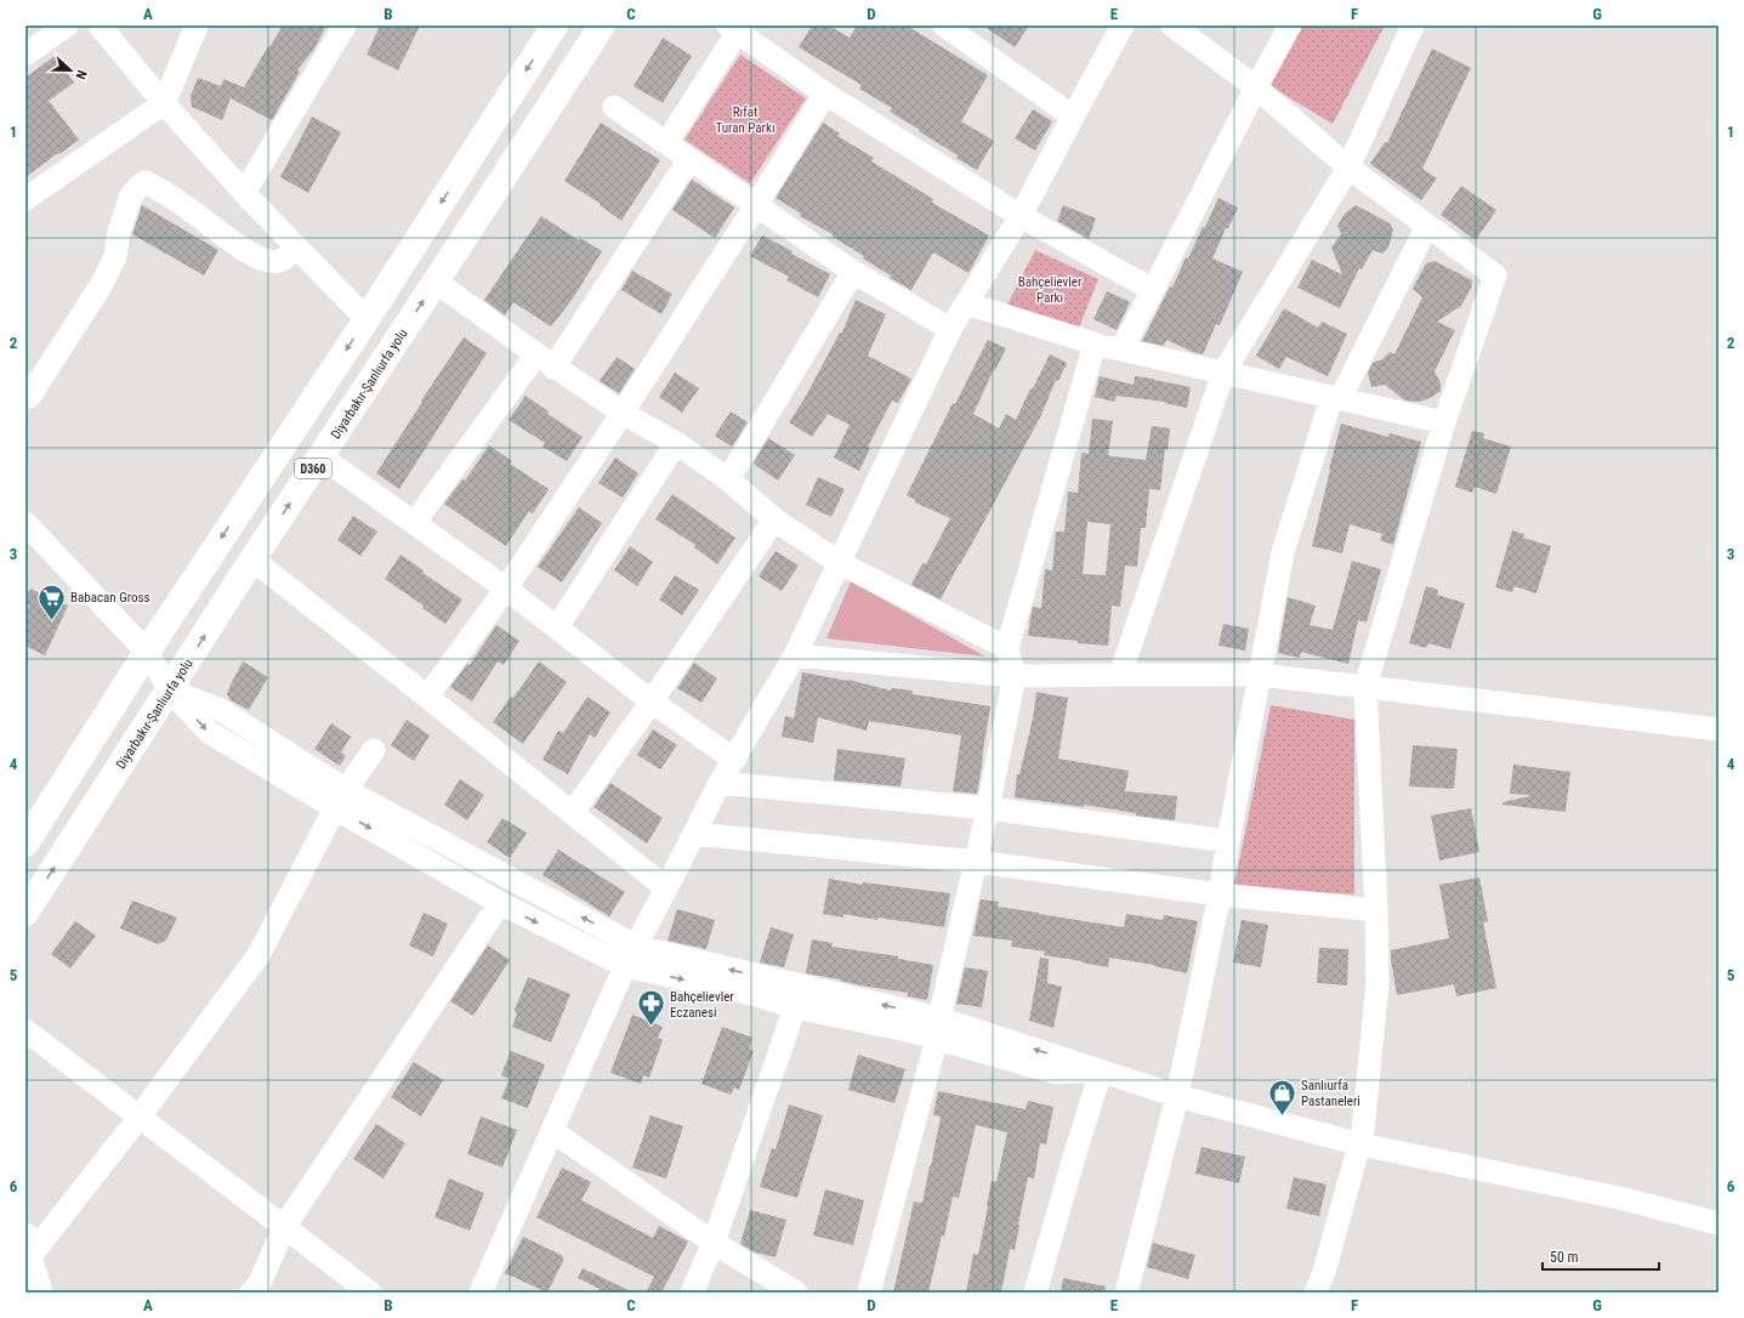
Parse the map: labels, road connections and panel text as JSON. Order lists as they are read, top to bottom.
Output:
{
  "streets": {
    "highway": ["Diyarbakır-Şanlıurfa yolu", "D360"]
  },
  "parks": ["Rıfat Turan Parkı", "Bahçelievler Parkı"],
  "places": {
    "supermarket": ["Babacan Gross"],
    "pharmacy": ["Bahçelievler Eczanesi"],
    "shop": ["Sanlıurfa Pastaneleri"]
  },
  "scale_bar": "50 m",
  "north": "right",
  "grid": {
    "columns": [
      "A",
      "B",
      "C",
      "D",
      "E",
      "F",
      "G"
    ],
    "rows": [
      "1",
      "2",
      "3",
      "4",
      "5",
      "6"
    ]
  }
}
